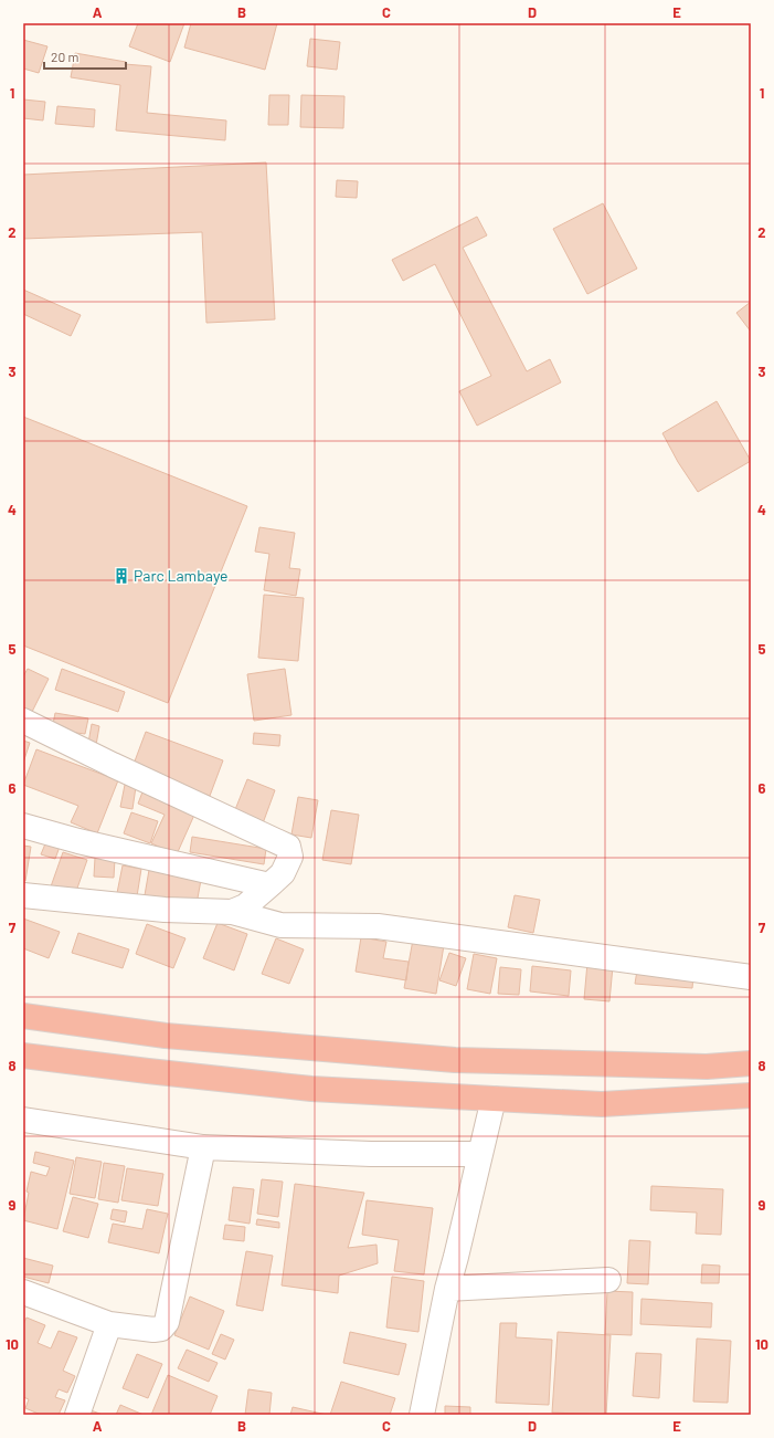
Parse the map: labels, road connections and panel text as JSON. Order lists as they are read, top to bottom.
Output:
{
  "places": {
    "building": ["Parc Lambaye"]
  },
  "scale_bar": "20 m",
  "grid": {
    "columns": [
      "A",
      "B",
      "C",
      "D",
      "E"
    ],
    "rows": [
      "1",
      "2",
      "3",
      "4",
      "5",
      "6",
      "7",
      "8",
      "9",
      "10"
    ]
  }
}
